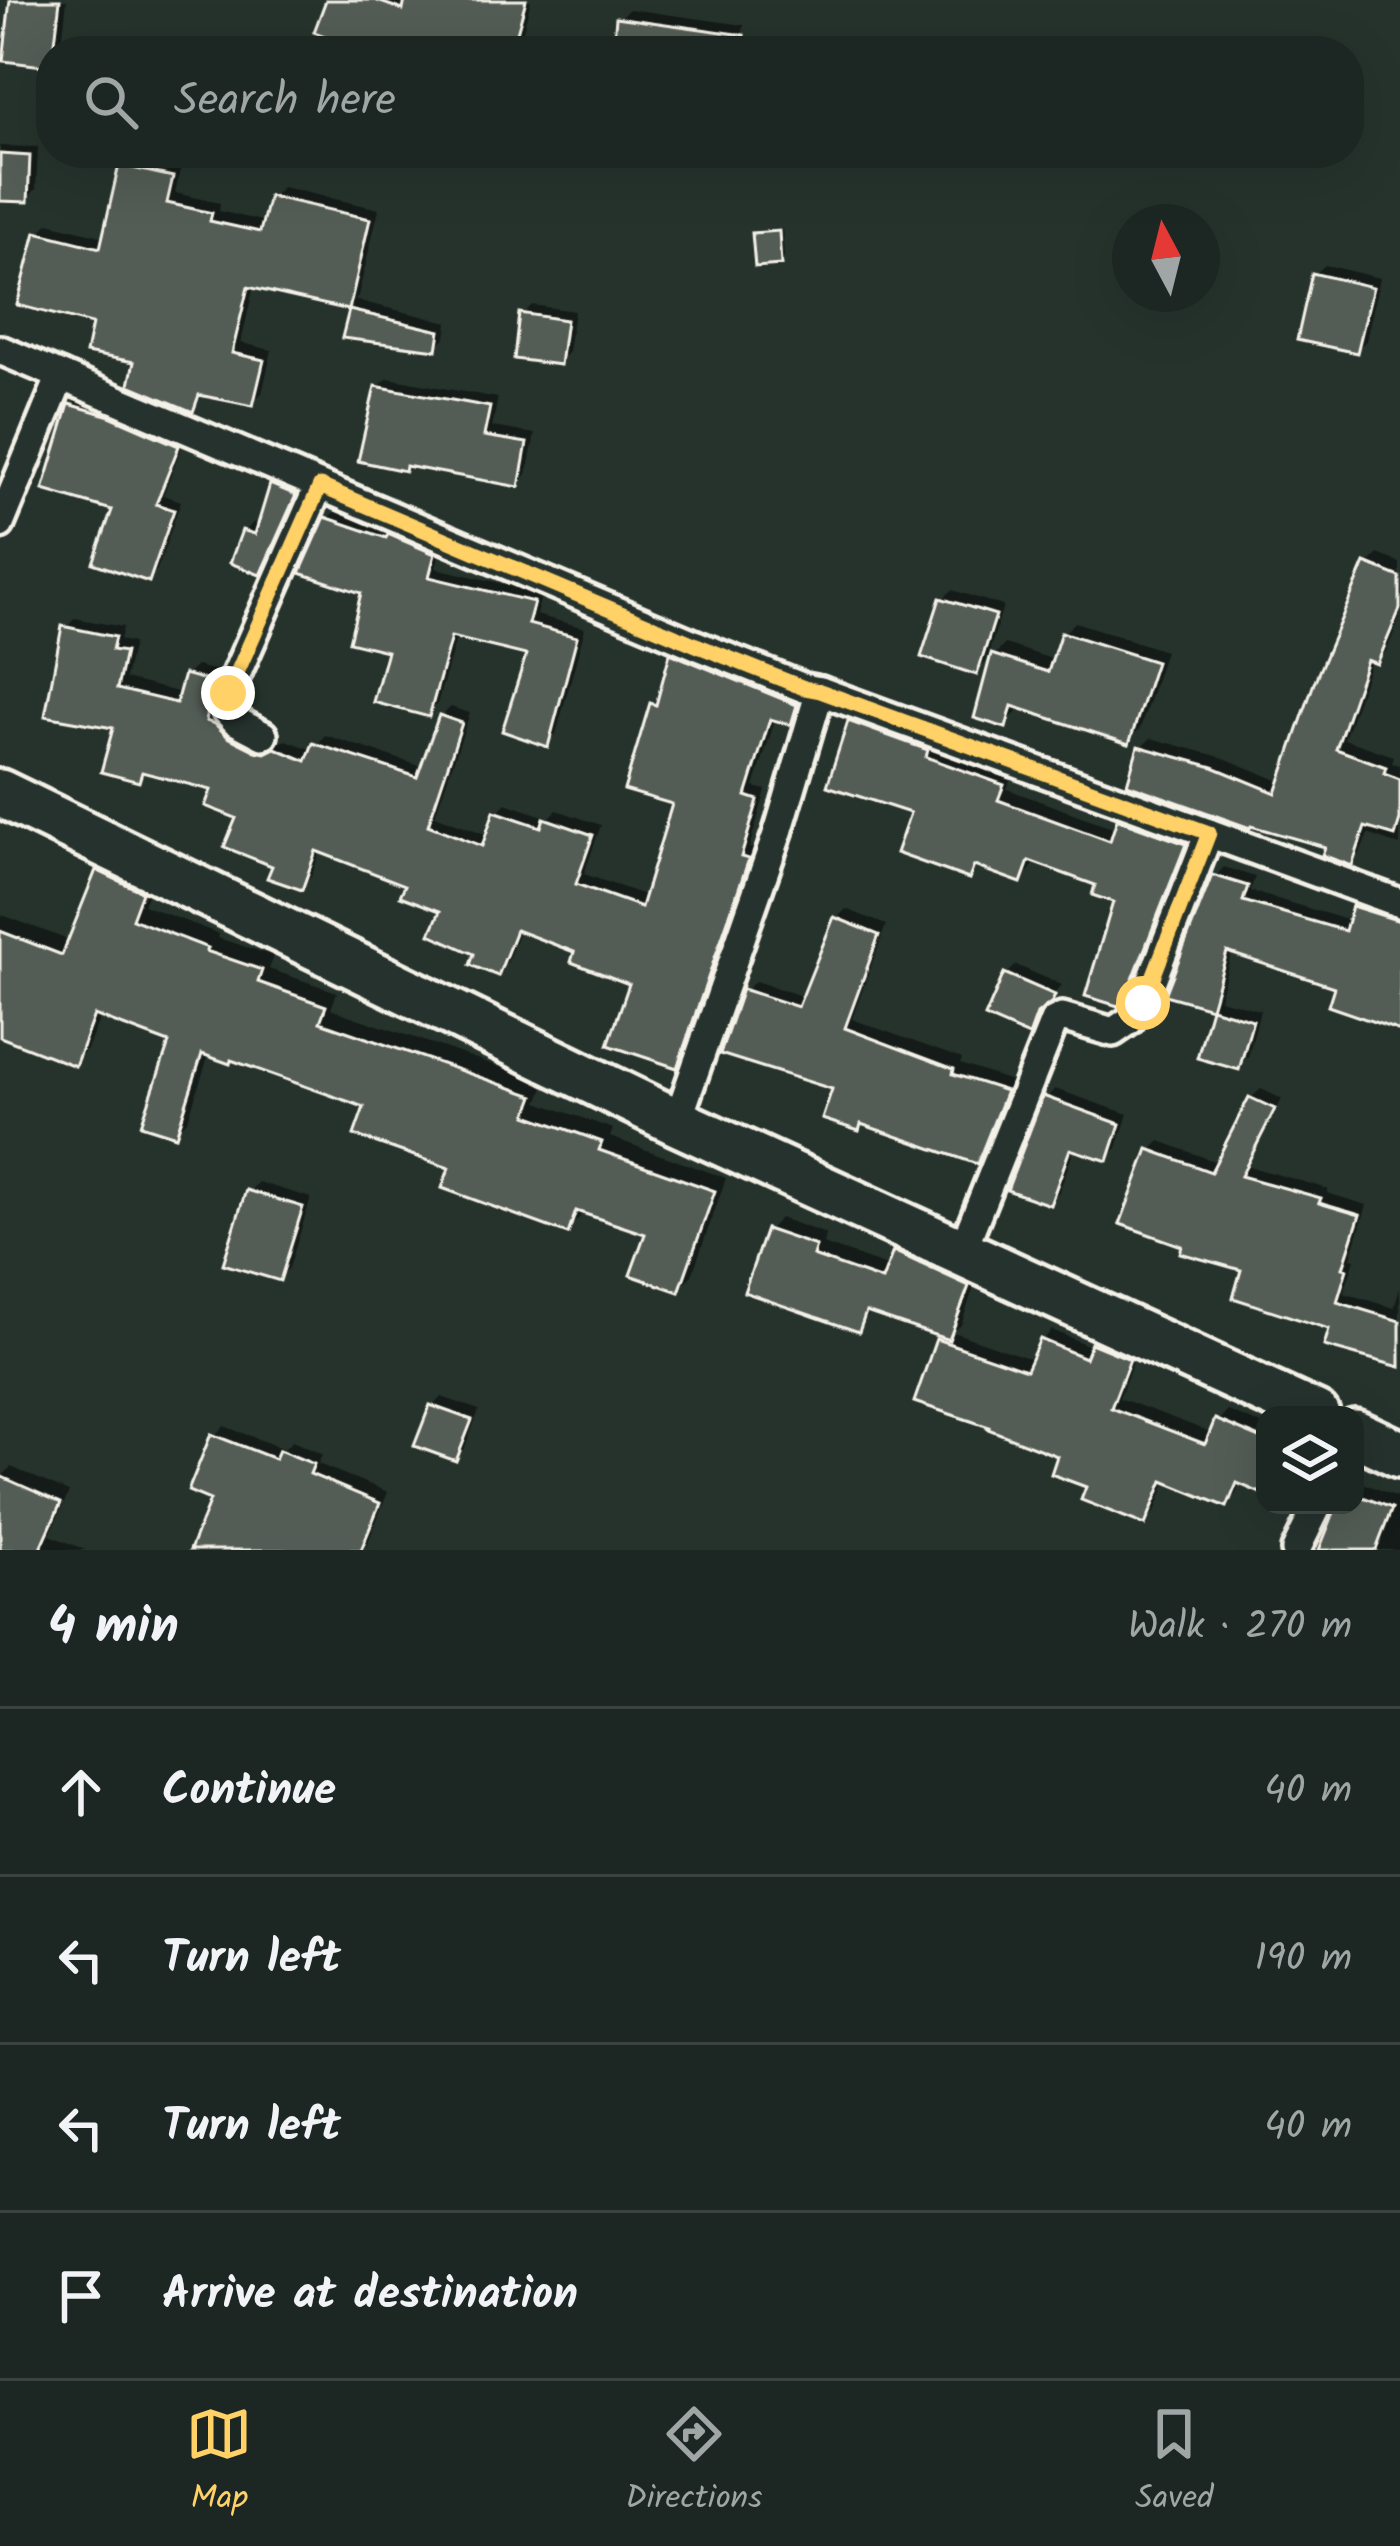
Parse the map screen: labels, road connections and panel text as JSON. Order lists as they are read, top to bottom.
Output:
{
  "north": "top",
  "page": {
    "search": "Search here",
    "heading": ["4 min", "Walk · 270 m"],
    "list": [
      ["Continue", "40 m"],
      ["Turn left", "190 m"],
      ["Turn left", "40 m"],
      "Arrive at destination"
    ],
    "nav": ["Map", "Directions", "Saved"]
  }
}
